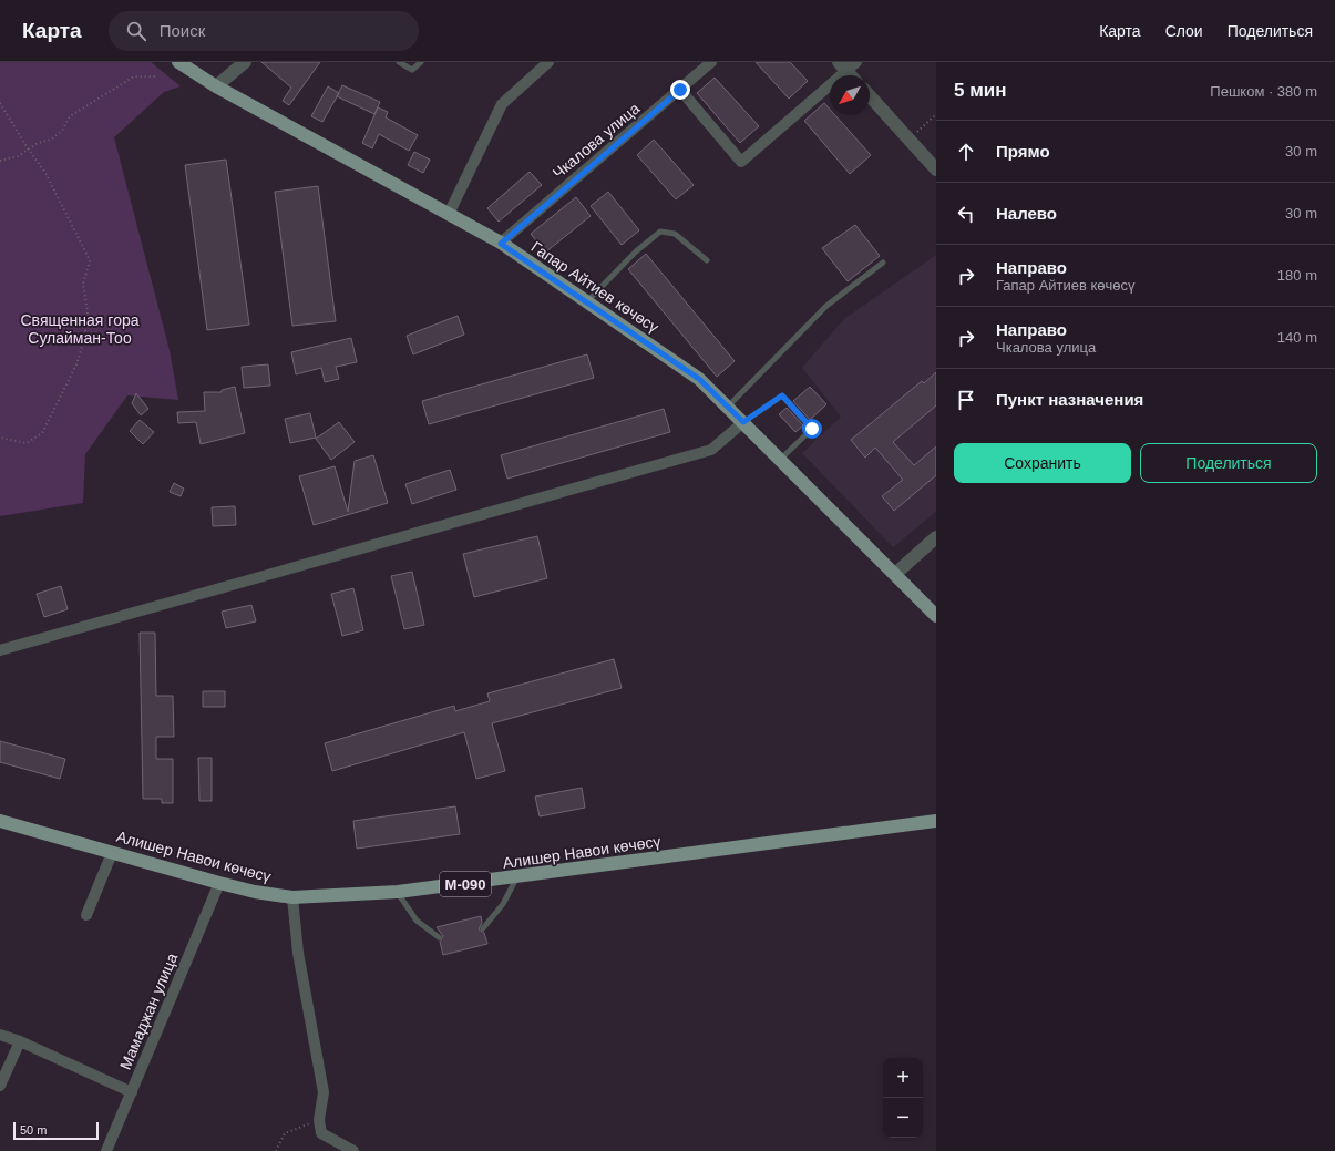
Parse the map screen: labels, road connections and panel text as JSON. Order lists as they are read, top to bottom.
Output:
{
  "streets": {
    "main road": ["Гапар Айтиев көчөсү", "Алишер Навои көчөсү", "М-090"],
    "street": ["Чкалова улица", "Мамаджан улица"]
  },
  "crossings": [
    ["Чкалова улица", "Гапар Айтиев көчөсү"],
    ["Алишер Навои көчөсү", "Мамаджан улица"]
  ],
  "parks": ["Священная гора Сулайман-Тоо"],
  "scale_bar": "50 m",
  "north": "bottom left",
  "page": {
    "header": "Карта",
    "search": "Поиск",
    "nav": ["Карта", "Слои", "Поделиться"],
    "heading": ["5 мин", "Пешком · 380 m"],
    "list": [
      ["Прямо", "30 m"],
      ["Налево", "30 m"],
      ["Направо", "Гапар Айтиев көчөсү", "180 m"],
      ["Направо", "Чкалова улица", "140 m"],
      "Пункт назначения"
    ],
    "buttons": ["Сохранить", "Поделиться"],
    "map_buttons": ["+", "−"],
    "scale": "50 m"
  }
}
